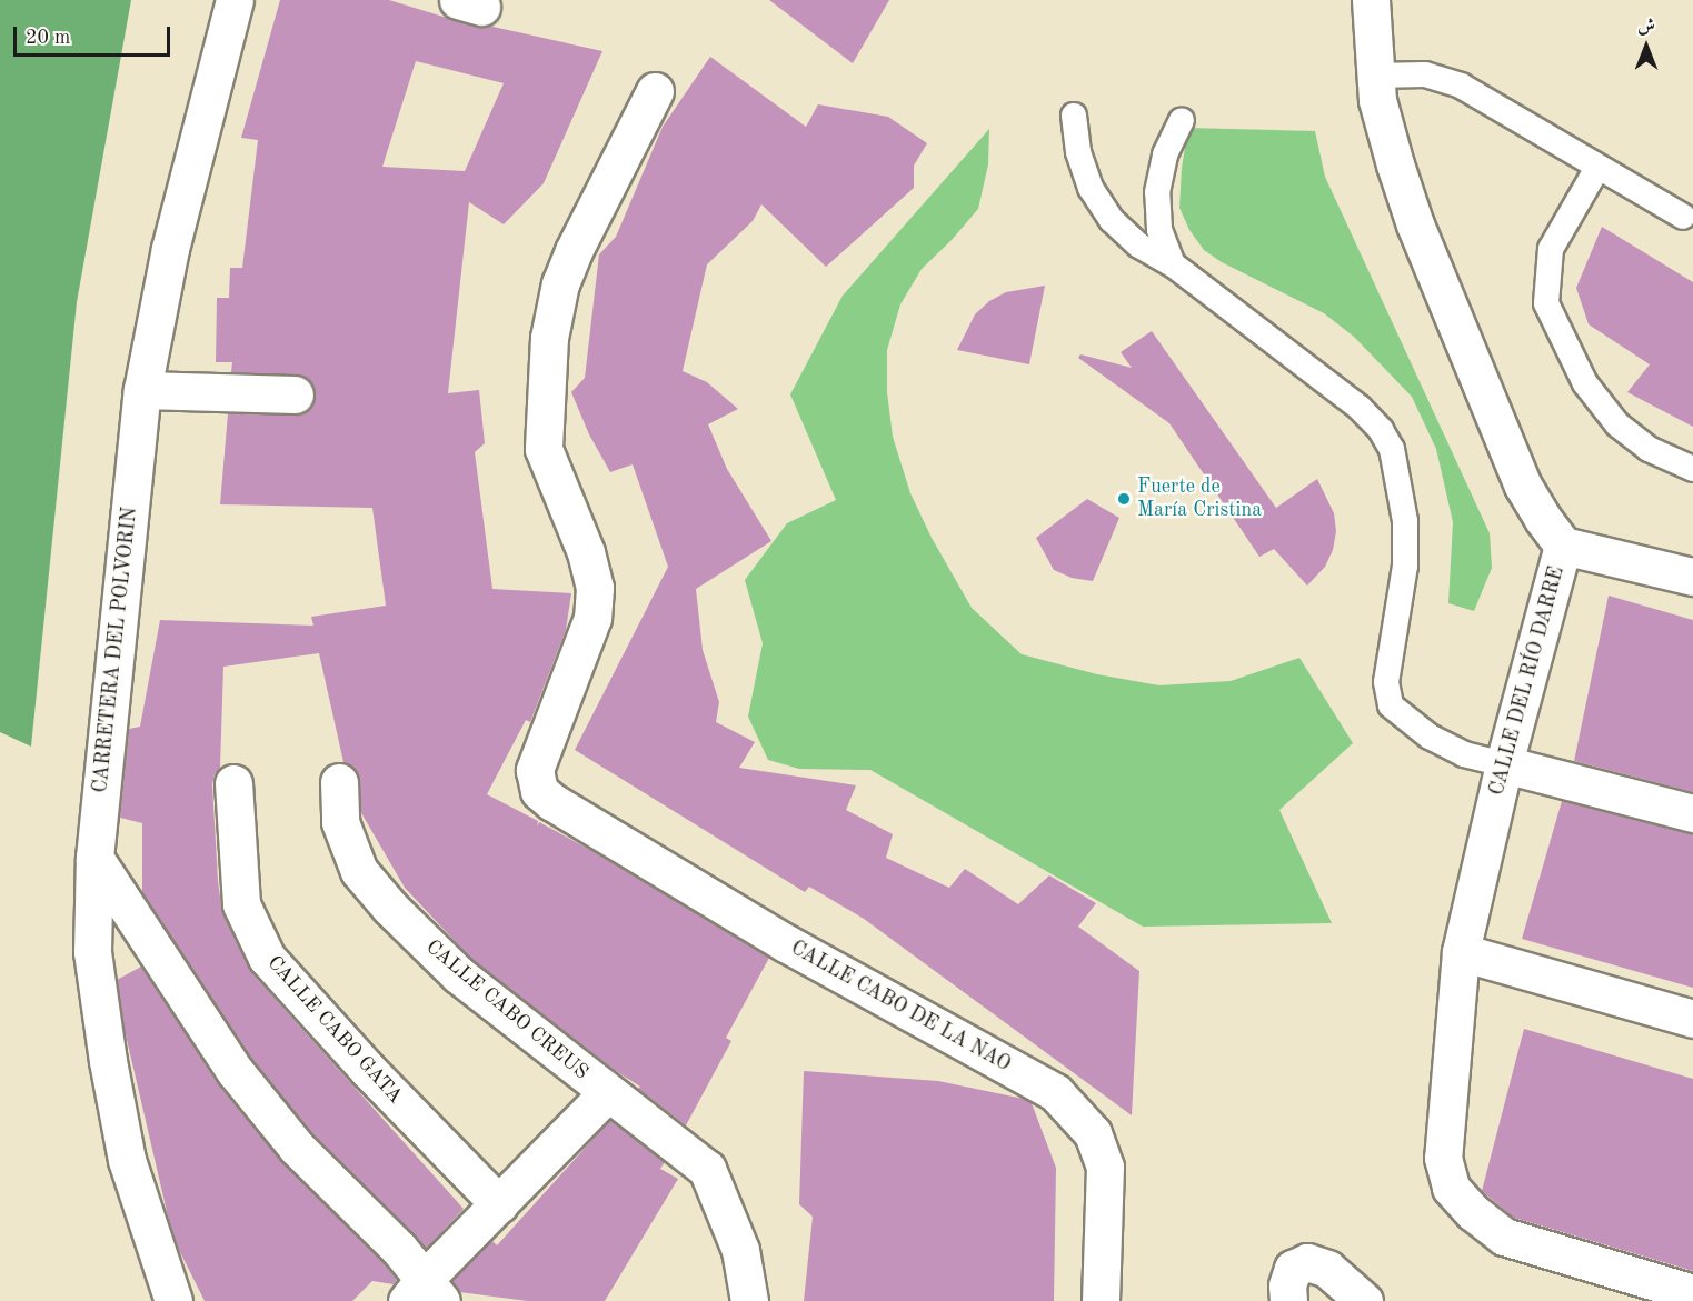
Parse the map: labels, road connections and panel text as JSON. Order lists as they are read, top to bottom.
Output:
{
  "streets": {
    "street": [
      "CARRETERA DEL POLVORIN",
      "CALLE DEL RÍO DARRE",
      "CALLE CABO DE LA NAO",
      "CALLE CABO CREUS",
      "CALLE CABO GATA"
    ]
  },
  "places": ["Fuerte de María Cristina"],
  "scale_bar": "20 m",
  "north": "top"
}
